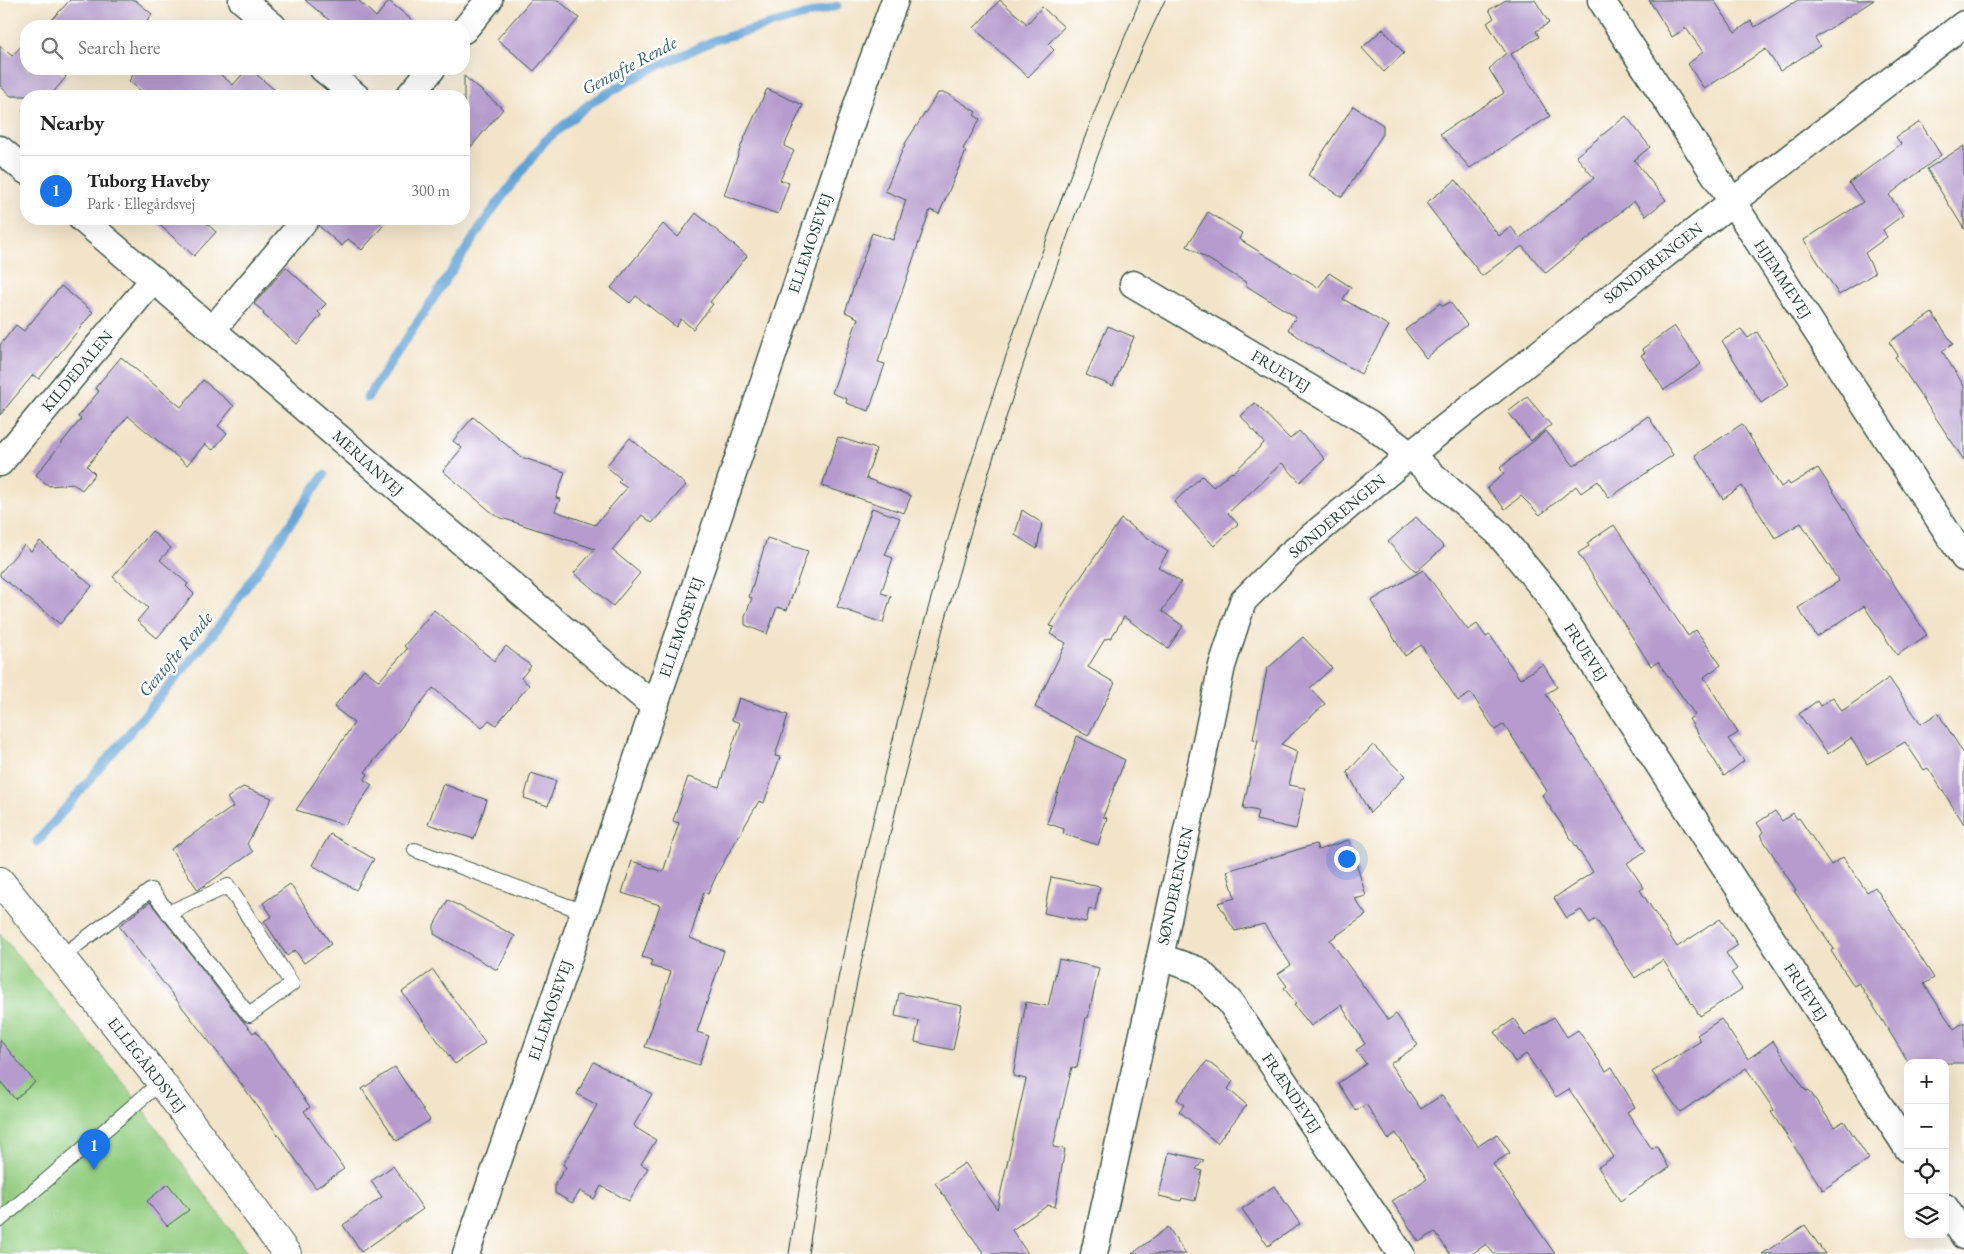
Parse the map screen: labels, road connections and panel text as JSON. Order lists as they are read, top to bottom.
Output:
{
  "streets": {
    "street": [
      "ELLEMOSEVEJ",
      "SØNDERENGEN",
      "HJEMMEVEJ",
      "KILDEDALEN",
      "FRUEVEJ",
      "MERIANVEJ",
      "ELLEGÅRDSVEJ",
      "FRÆNDEVEJ"
    ]
  },
  "crossings": [
    ["ELLEMOSEVEJ", "MERIANVEJ"],
    ["SØNDERENGEN", "HJEMMEVEJ"],
    ["SØNDERENGEN", "FRUEVEJ"],
    ["SØNDERENGEN", "FRÆNDEVEJ"],
    ["KILDEDALEN", "MERIANVEJ"]
  ],
  "water": ["Gentofte Rende"],
  "page": {
    "search": "Search here",
    "heading": "Nearby",
    "list": [
      {
        "mark": "1",
        "name": "Tuborg Haveby",
        "note": "Park · Ellegårdsvej",
        "value": "300 m"
      }
    ],
    "map_buttons": ["+", "−"],
    "pins": "1"
  }
}
